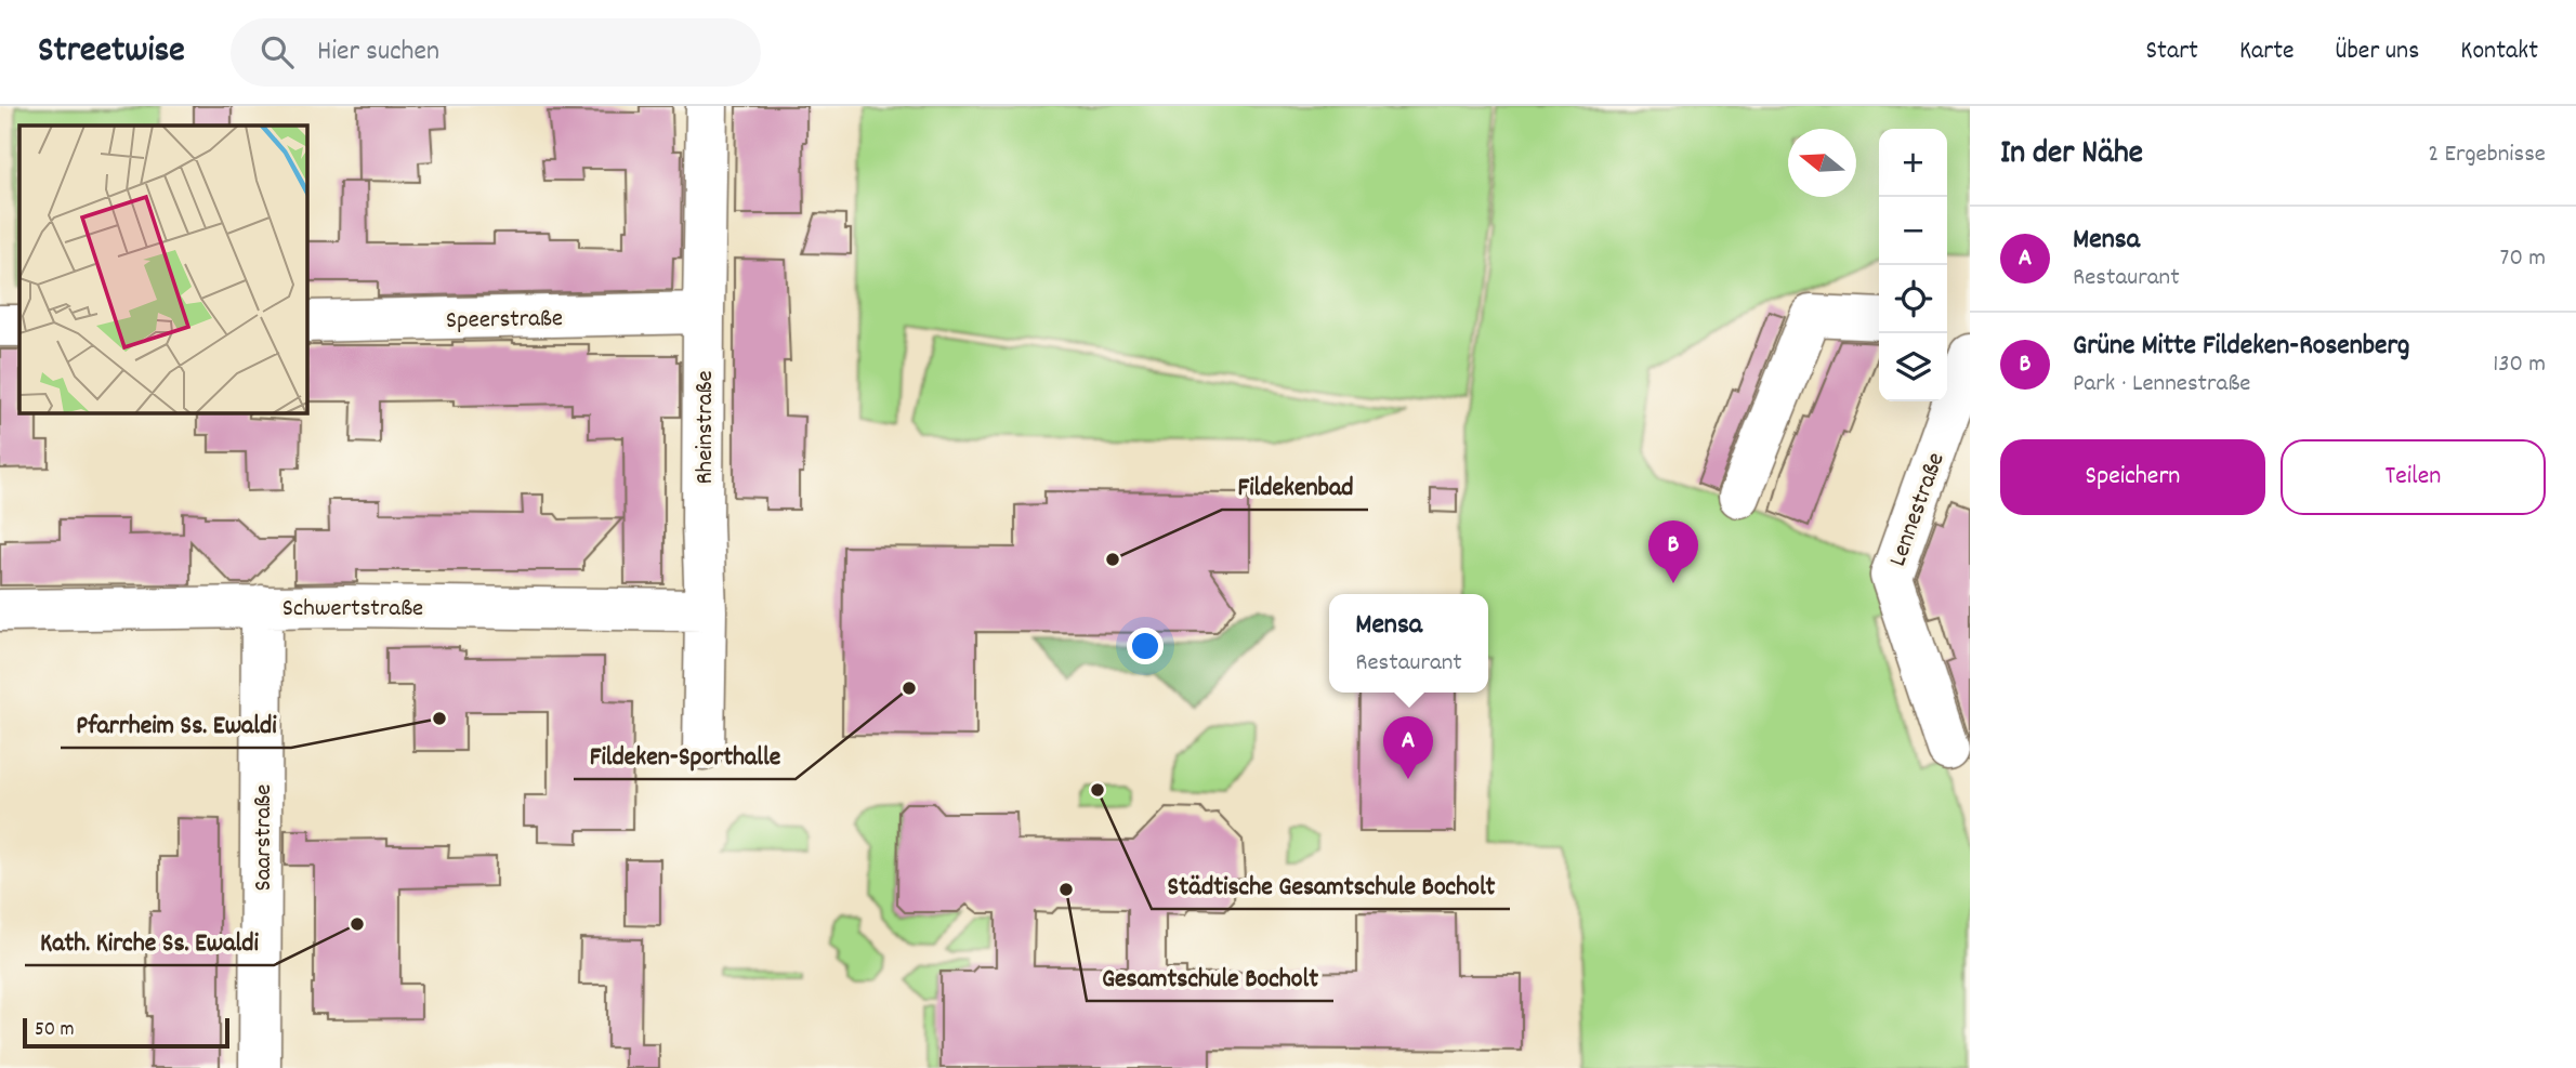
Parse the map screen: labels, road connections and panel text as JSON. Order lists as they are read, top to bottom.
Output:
{
  "streets": {
    "street": [
      "Speerstraße",
      "Rheinstraße",
      "Lennestraße",
      "Schwertstraße",
      "Saarstraße"
    ]
  },
  "crossings": [
    ["Speerstraße", "Rheinstraße"],
    ["Rheinstraße", "Schwertstraße"],
    ["Schwertstraße", "Saarstraße"]
  ],
  "places": [
    "Fildekenbad",
    "Fildeken-Sporthalle",
    "Pfarrheim Ss. Ewaldi",
    "Städtische Gesamtschule Bocholt",
    "Gesamtschule Bocholt",
    "Kath. Kirche Ss. Ewaldi"
  ],
  "scale_bar": "50 m",
  "north": "left",
  "page": {
    "header": "Streetwise",
    "search": "Hier suchen",
    "nav": [
      "Start",
      "Karte",
      "Über uns",
      "Kontakt"
    ],
    "heading": ["In der Nähe", "2 Ergebnisse"],
    "map_buttons": ["+", "−"],
    "list": [
      {
        "mark": "A",
        "name": "Mensa",
        "note": "Restaurant",
        "value": "70 m"
      },
      {
        "mark": "B",
        "name": "Grüne Mitte Fildeken-Rosenberg",
        "note": "Park · Lennestraße",
        "value": "130 m"
      }
    ],
    "buttons": ["Speichern", "Teilen"],
    "pins": ["B", "A"],
    "popup": ["Mensa", "Restaurant"],
    "scale": "50 m"
  }
}
